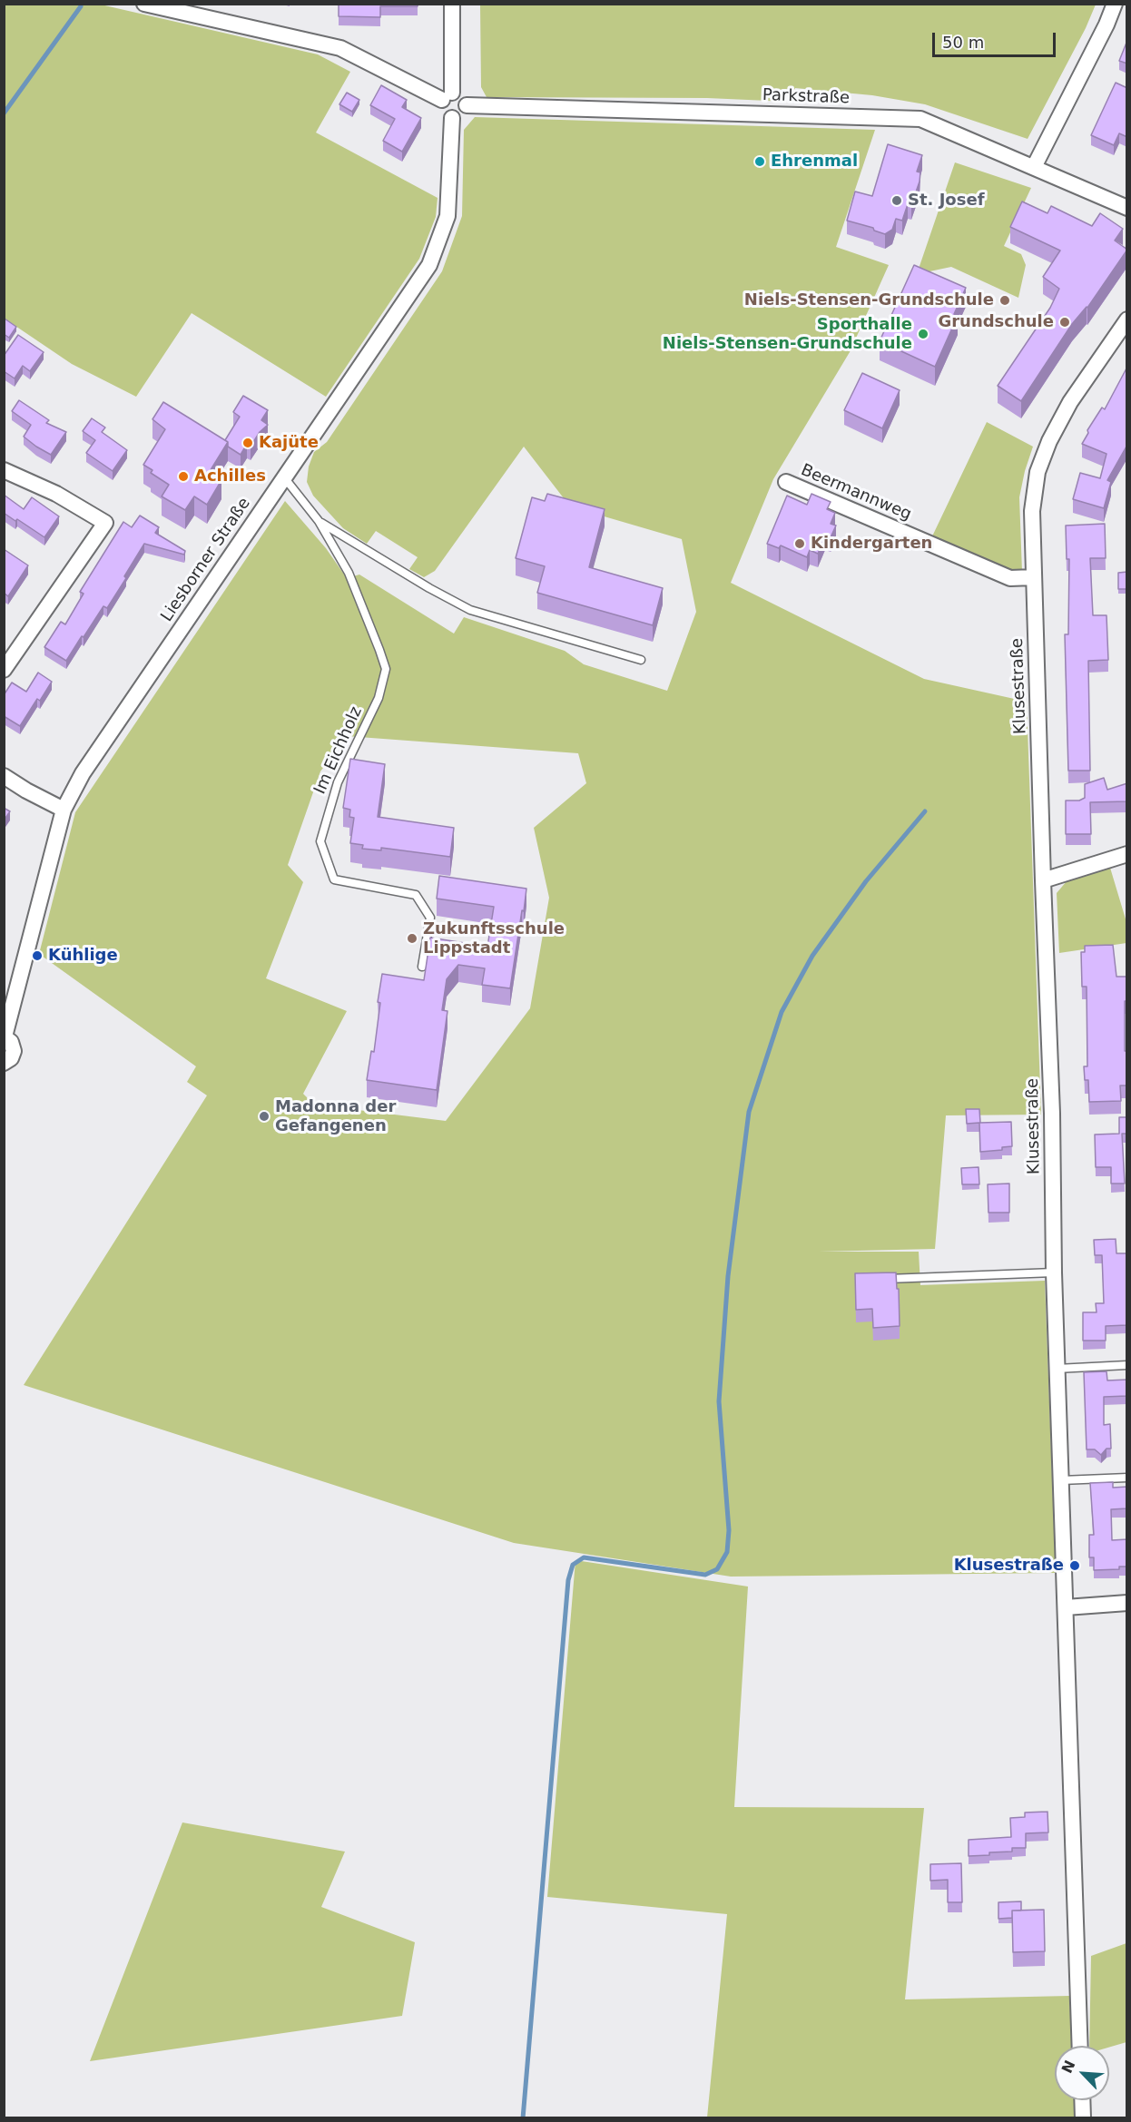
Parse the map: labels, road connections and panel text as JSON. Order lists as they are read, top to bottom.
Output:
{
  "streets": {
    "street": [
      "Parkstraße",
      "Beermannweg",
      "Liesborner Straße",
      "Klusestraße"
    ],
    "lane": ["Im Eichholz"]
  },
  "crossings": [
    ["Parkstraße", "Liesborner Straße"],
    ["Beermannweg", "Klusestraße"],
    ["Liesborner Straße", "Im Eichholz"]
  ],
  "places": [
    "Ehrenmal",
    "St. Josef",
    "Niels-Stensen-Grundschule",
    "Grundschule",
    "Sporthalle Niels-Stensen-Grundschule",
    "Kajüte",
    "Achilles",
    "Kindergarten",
    "Zukunftsschule Lippstadt",
    "Kühlige",
    "Madonna der Gefangenen",
    "Klusestraße"
  ],
  "scale_bar": "50 m",
  "north": "top left"
}
